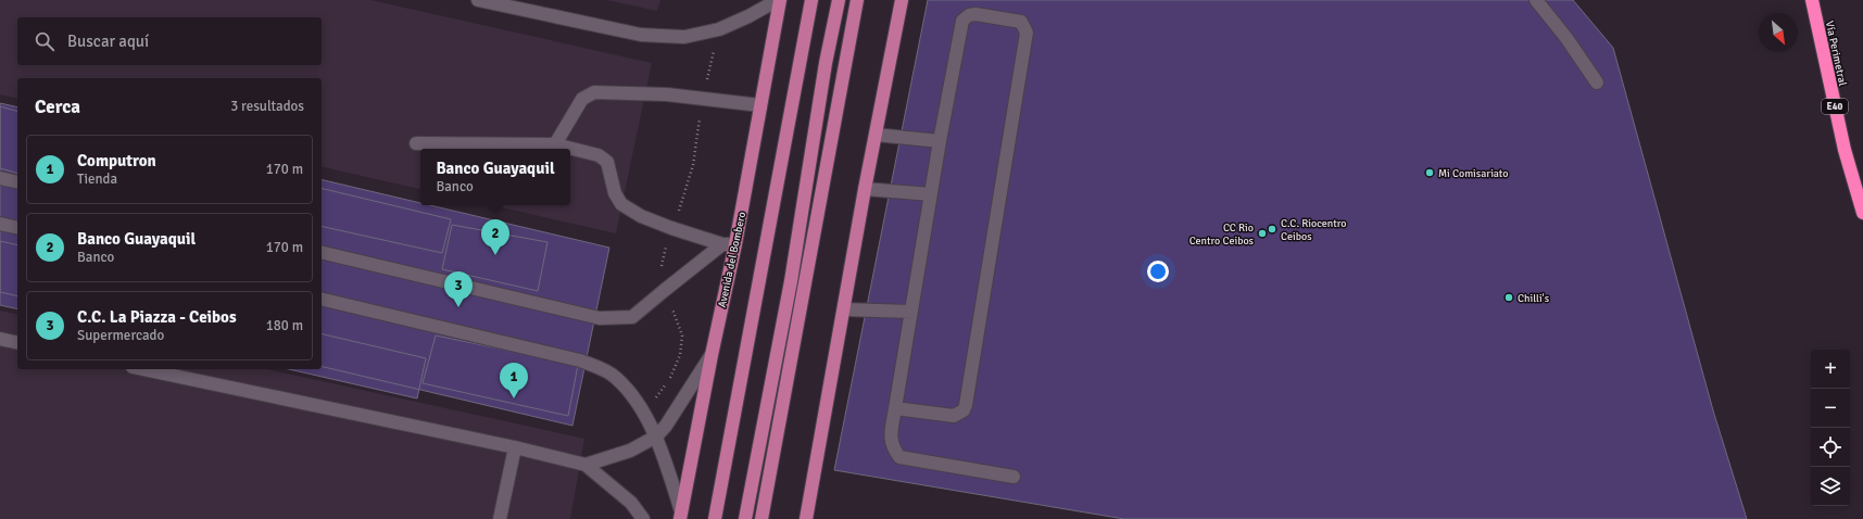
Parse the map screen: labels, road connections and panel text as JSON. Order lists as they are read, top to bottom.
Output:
{
  "streets": {
    "highway": ["Vía Perimetral", "E40"],
    "main road": ["Avenida del Bombero"]
  },
  "places": [
    "Mi Comisariato",
    "C.C. Riocentro Ceibos",
    "CC Rio Centro Ceibos",
    "Chilli's"
  ],
  "north": "bottom right",
  "page": {
    "search": "Buscar aquí",
    "heading": ["Cerca", "3 resultados"],
    "list": [
      {
        "mark": "1",
        "name": "Computron",
        "note": "Tienda",
        "value": "170 m"
      },
      {
        "mark": "2",
        "name": "Banco Guayaquil",
        "note": "Banco",
        "value": "170 m"
      },
      {
        "mark": "3",
        "name": "C.C. La Piazza - Ceibos",
        "note": "Supermercado",
        "value": "180 m"
      }
    ],
    "popup": ["Banco Guayaquil", "Banco"],
    "pins": ["2", "3", "1"],
    "map_buttons": ["+", "−"]
  }
}
